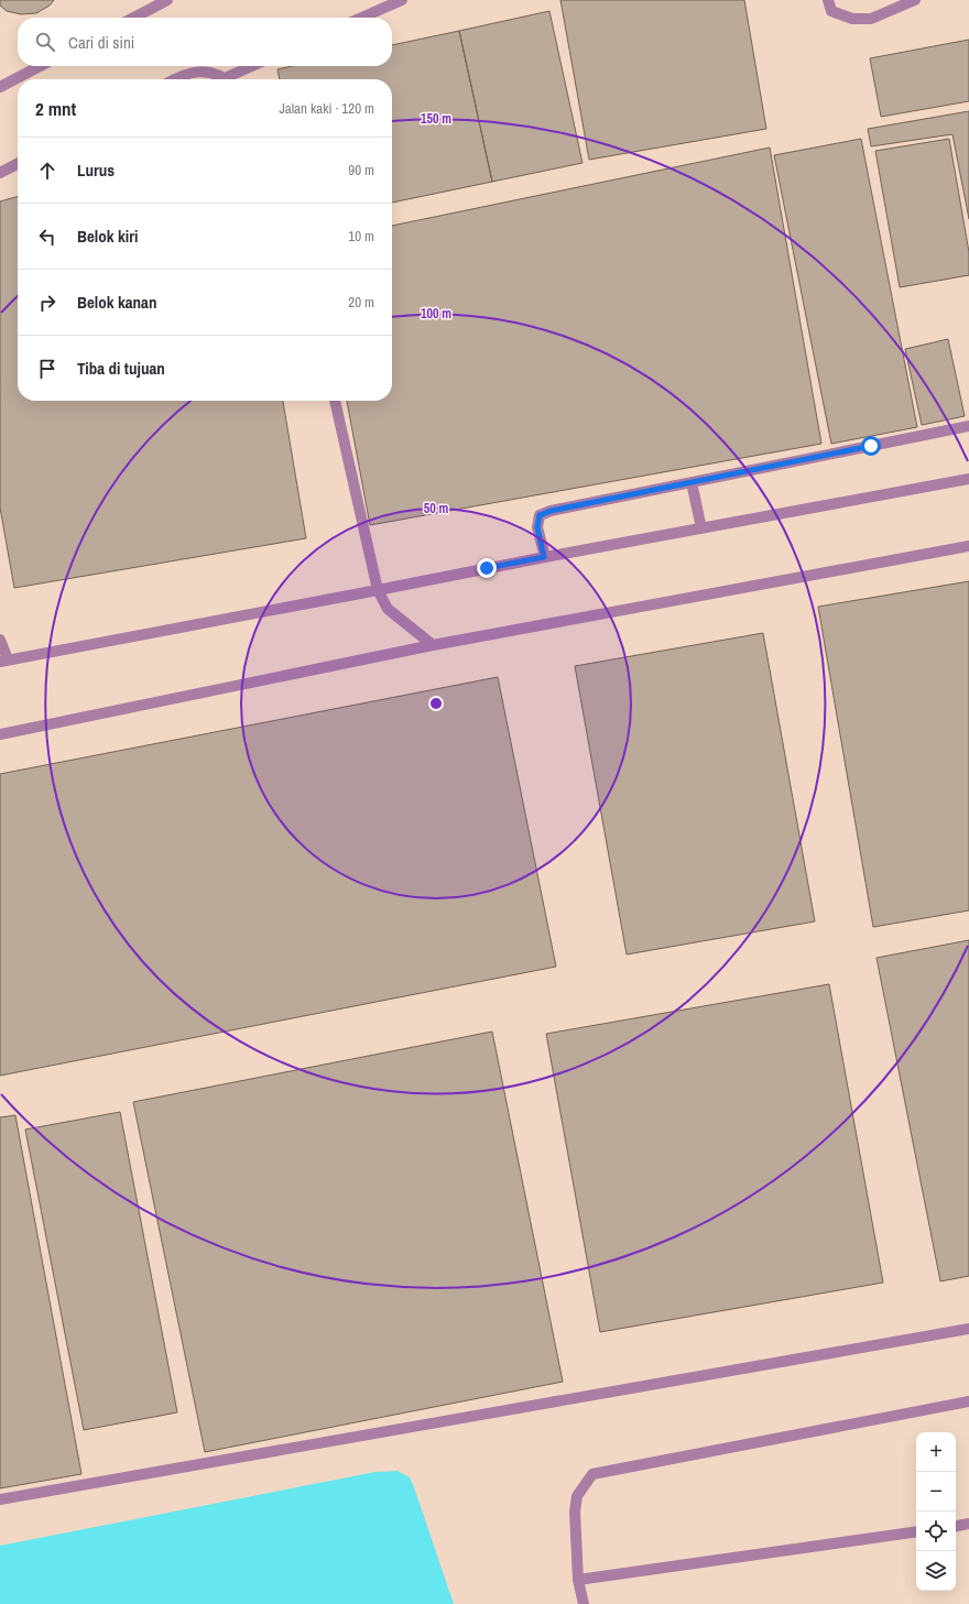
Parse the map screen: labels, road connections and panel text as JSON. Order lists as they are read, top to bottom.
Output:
{
  "page": {
    "search": "Cari di sini",
    "heading": ["2 mnt", "Jalan kaki · 120 m"],
    "list": [
      ["Lurus", "90 m"],
      ["Belok kiri", "10 m"],
      ["Belok kanan", "20 m"],
      "Tiba di tujuan"
    ],
    "map_buttons": ["+", "−"]
  },
  "rings": ["150 m", "100 m", "50 m"]
}
